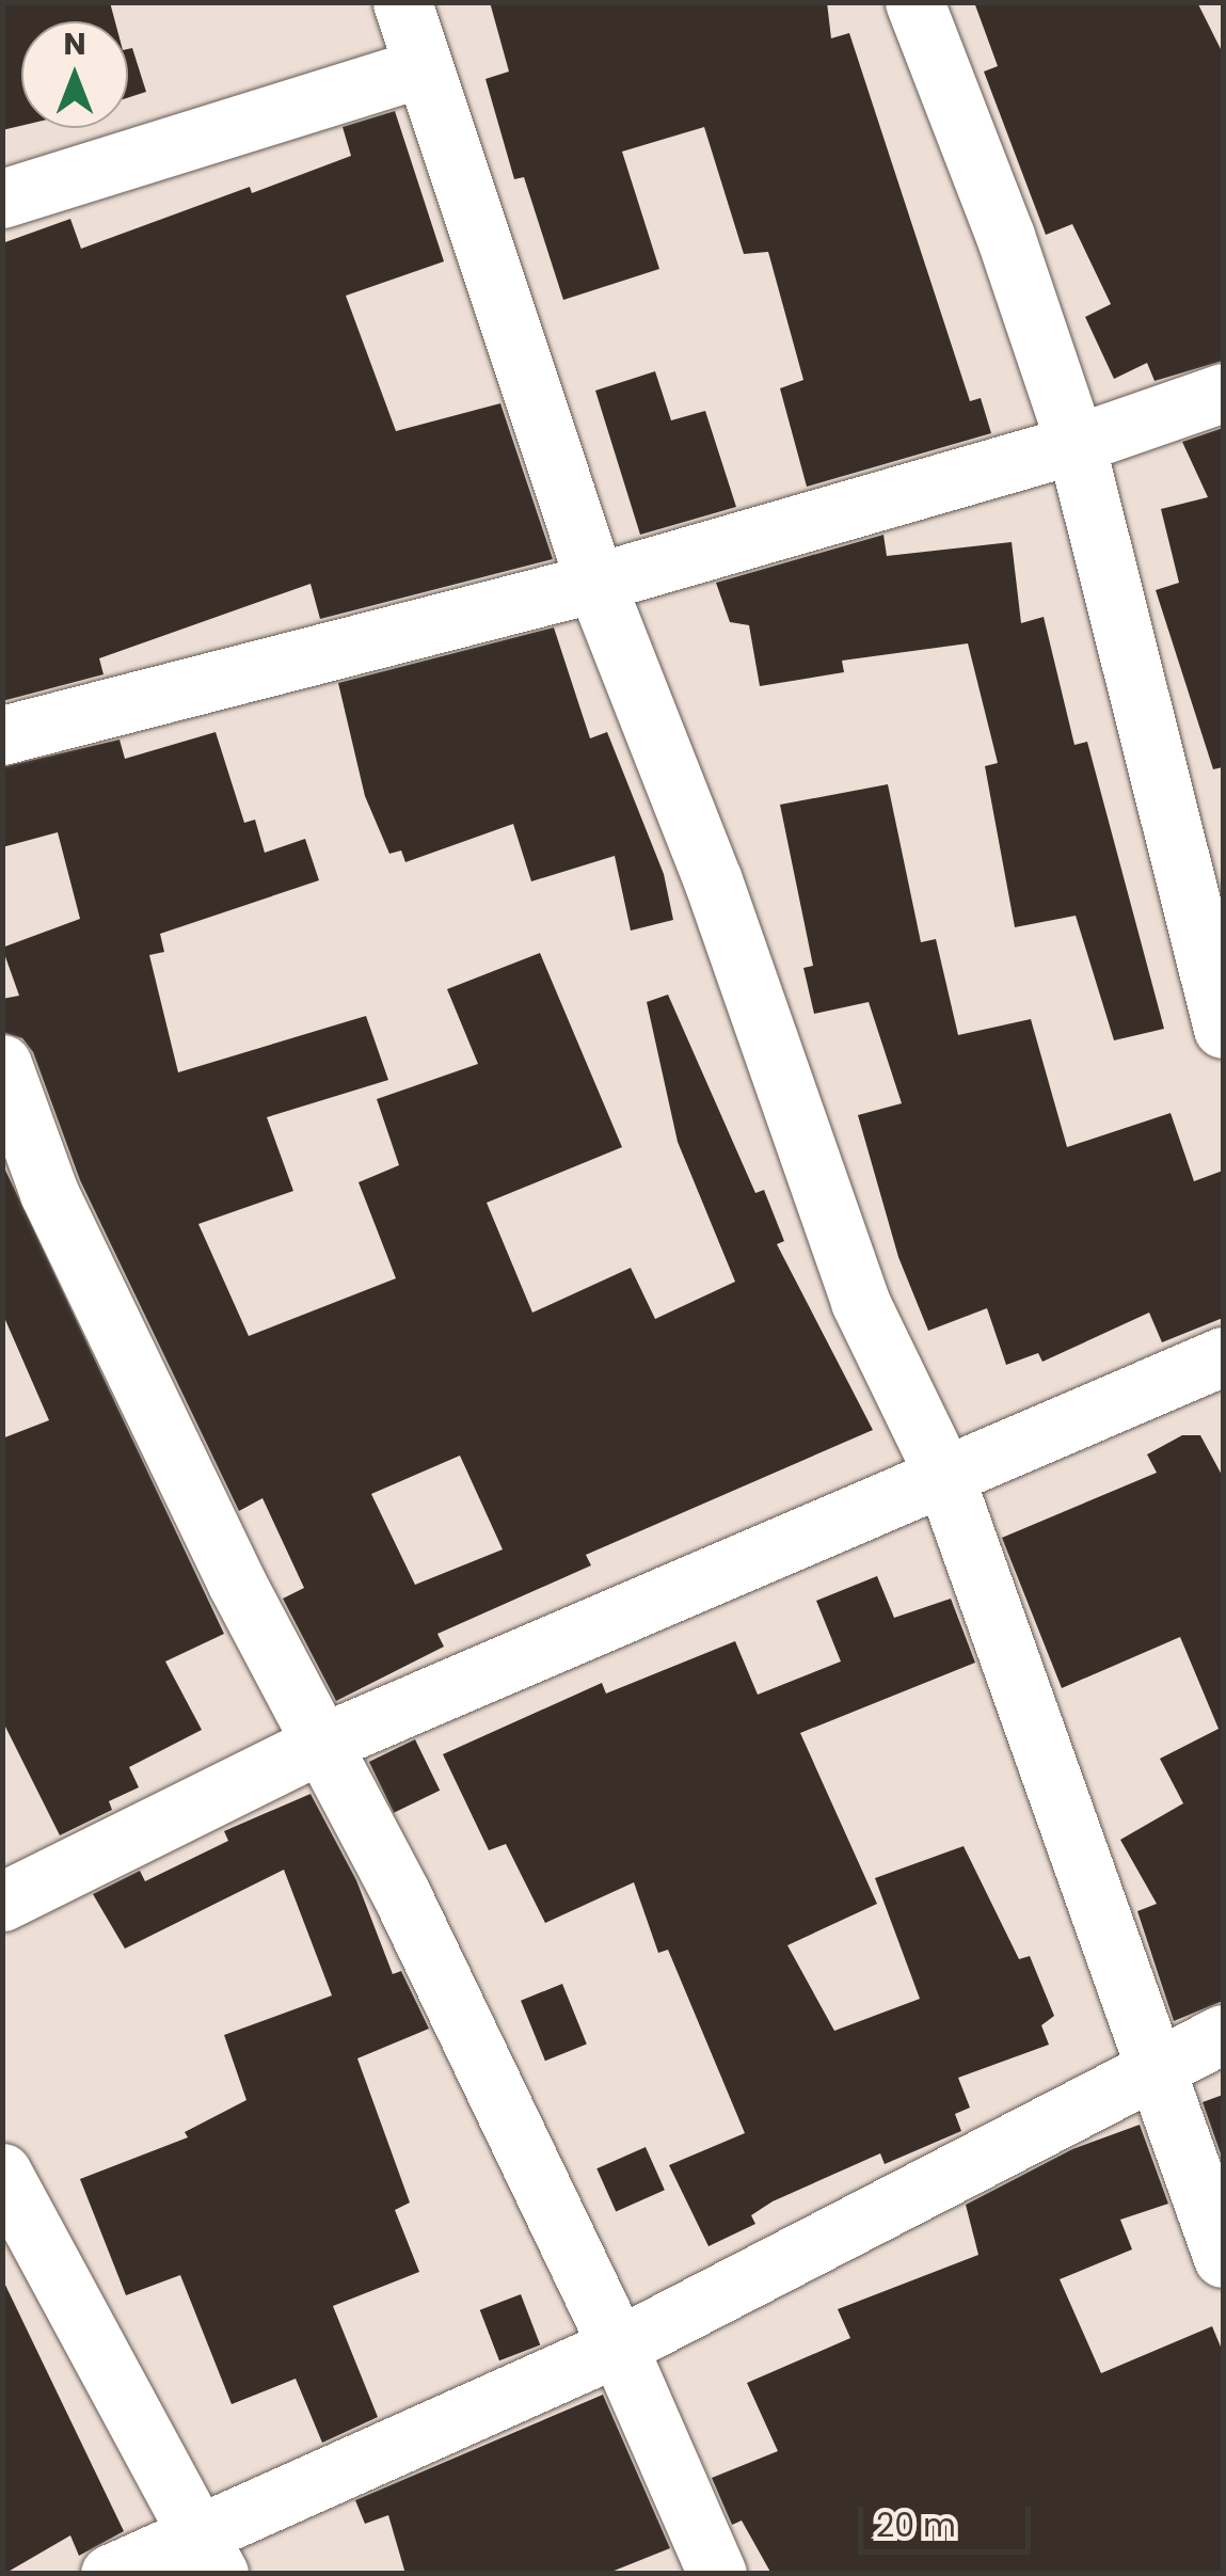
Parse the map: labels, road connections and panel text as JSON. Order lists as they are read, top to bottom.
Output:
{
  "scale_bar": "20 m",
  "north": "top"
}
